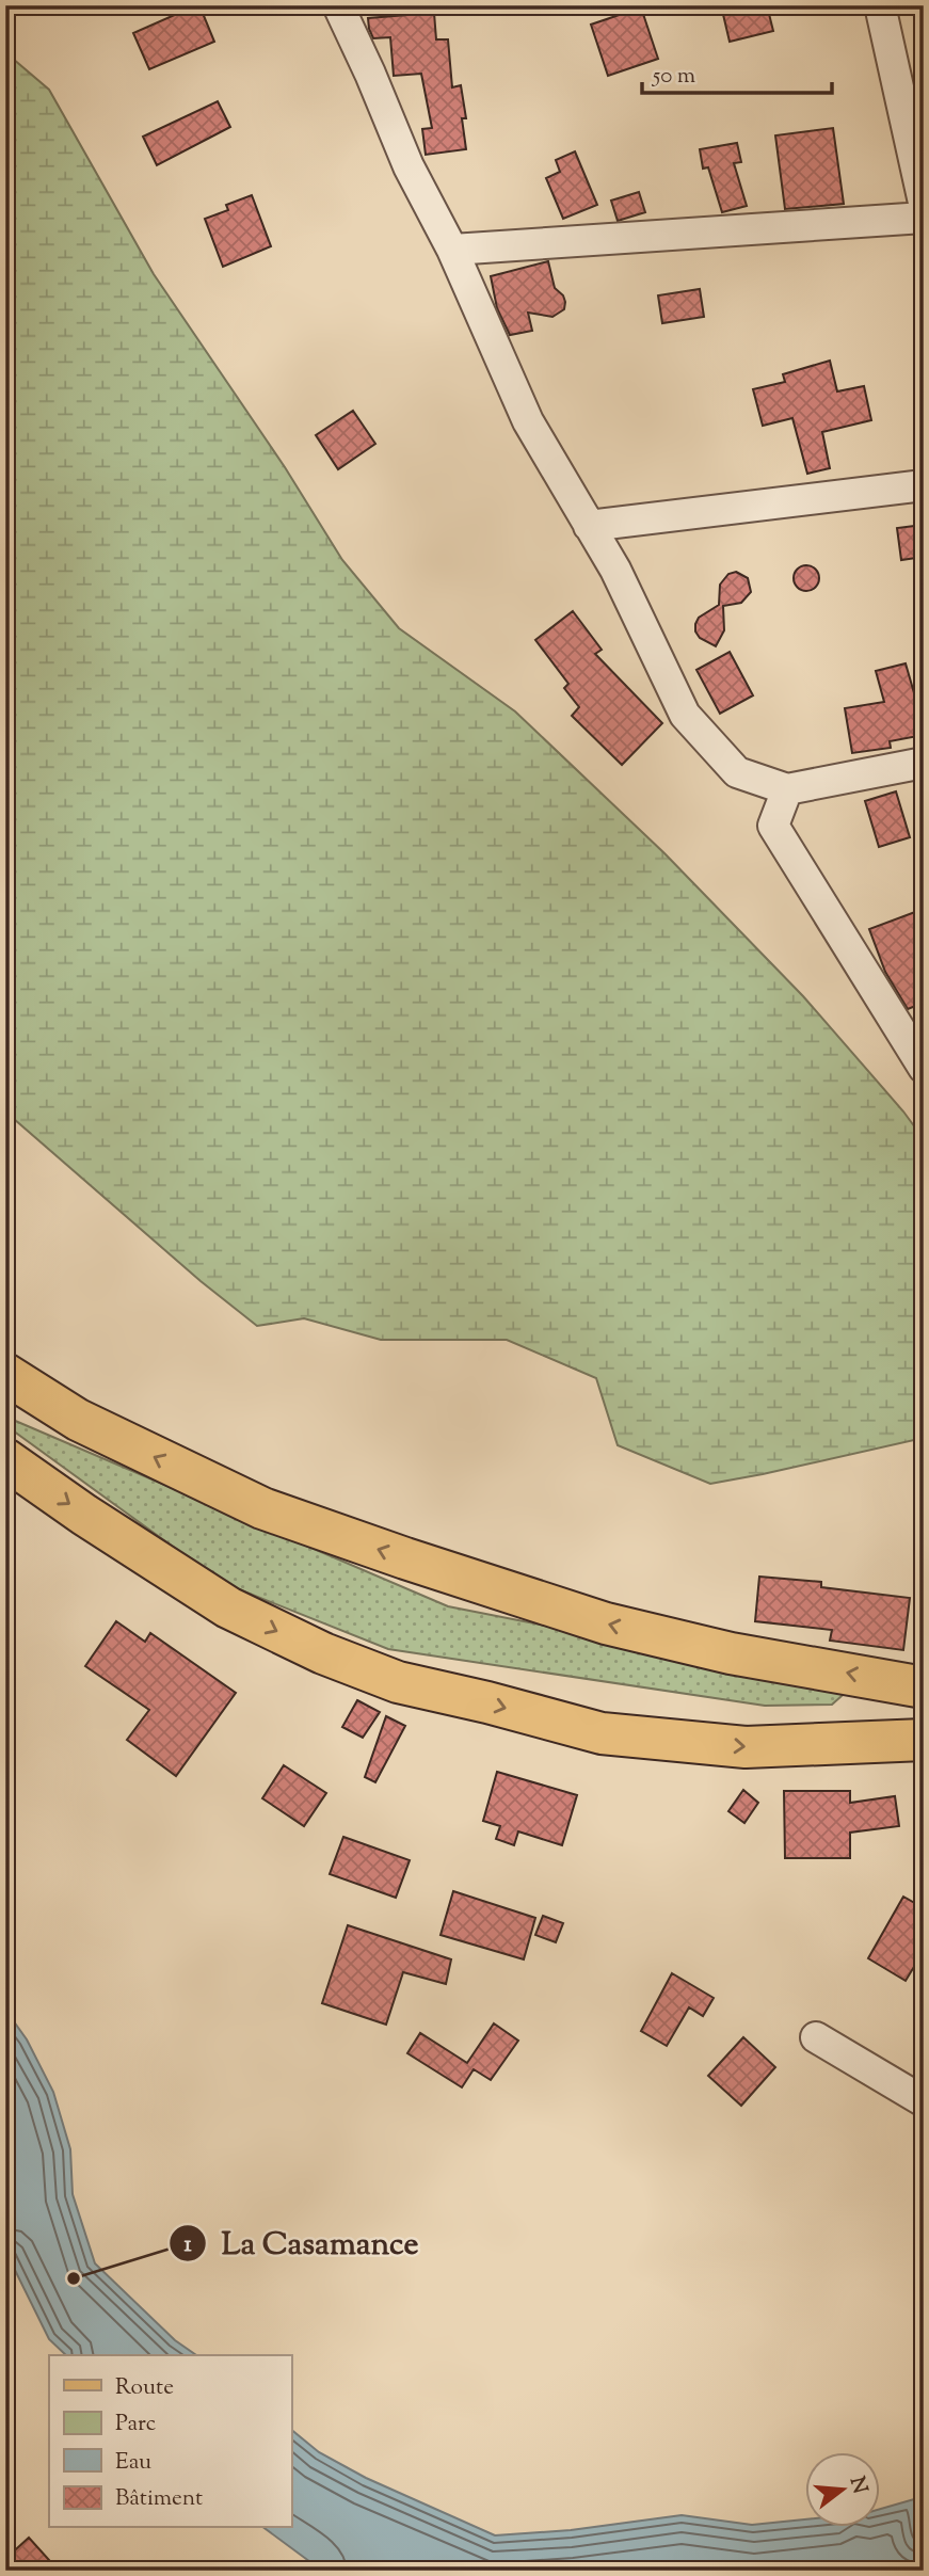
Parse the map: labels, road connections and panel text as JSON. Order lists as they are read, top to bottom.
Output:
{
  "places": ["La Casamance"],
  "legend": [
    "Route",
    "Parc",
    "Eau",
    "Bâtiment"
  ],
  "scale_bar": "50 m",
  "north": "right"
}
